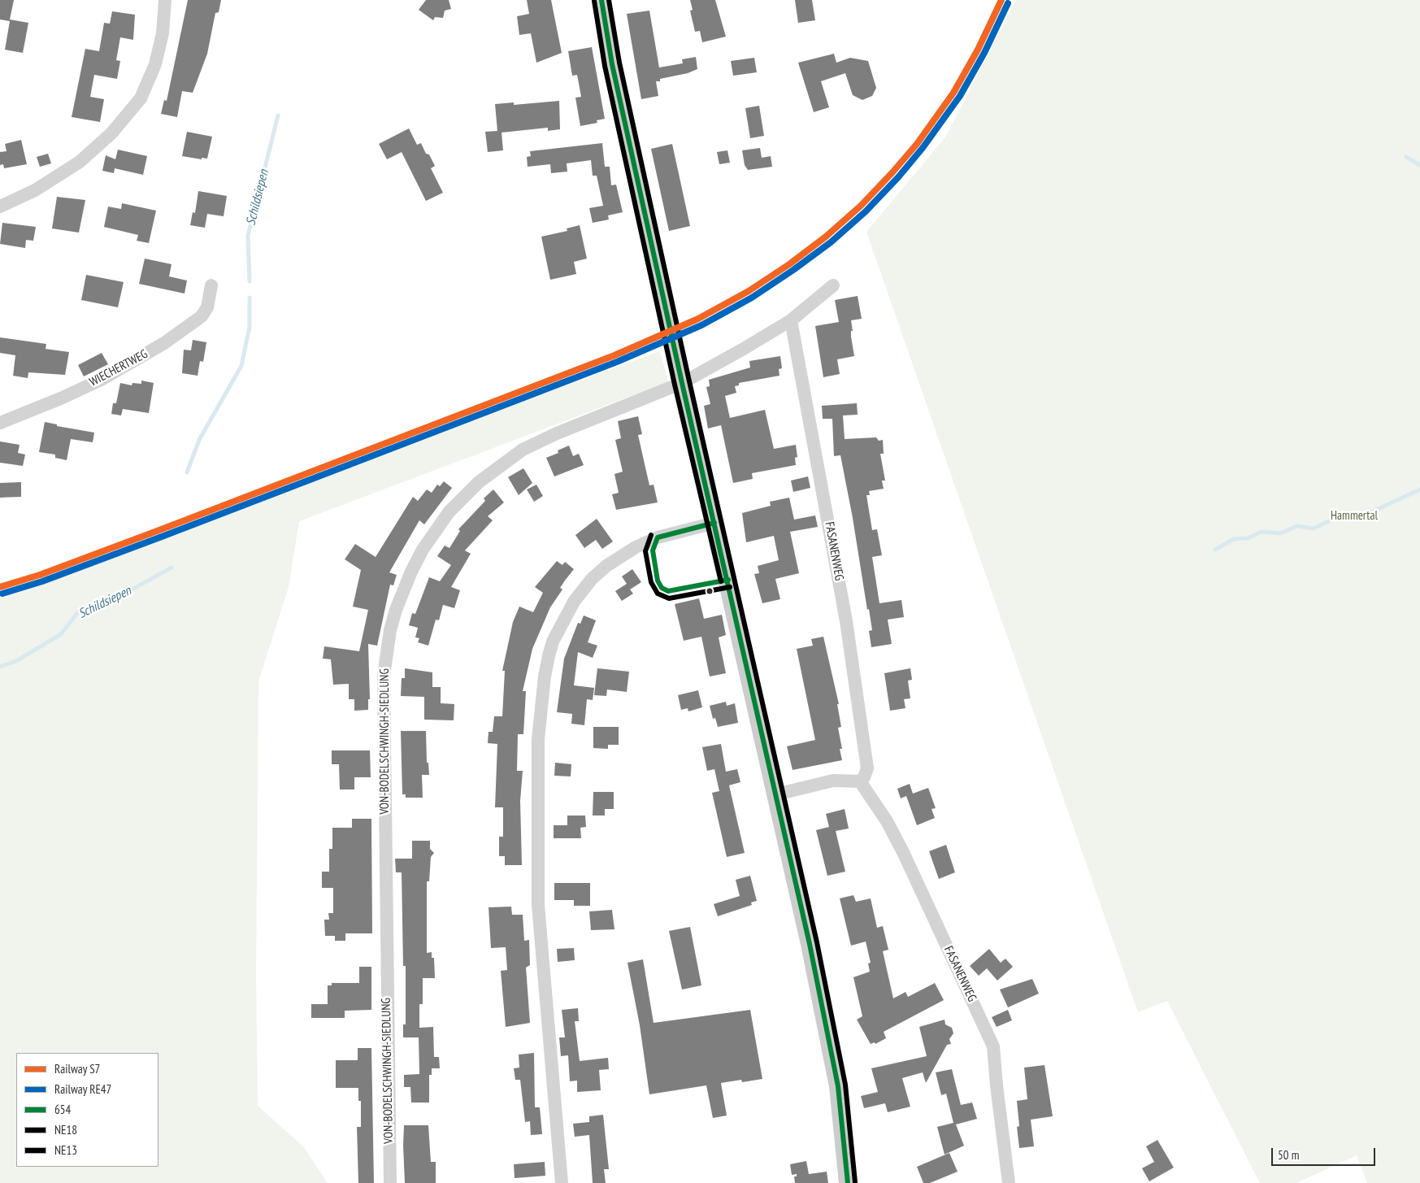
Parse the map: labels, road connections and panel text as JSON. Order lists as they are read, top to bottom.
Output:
{
  "streets": {
    "street": ["WIECHERTWEG", "FASANENWEG", "VON-BODELSCHWINGH-SIEDLUNG"]
  },
  "water": ["Schildsiepen"],
  "parks": ["Hammertal"],
  "lines": [
    "rail line S7",
    "transit line 654",
    "transit line NE13",
    "transit line NE18",
    "rail line RE47"
  ],
  "legend": [
    "Railway S7",
    "Railway RE47",
    "654",
    "NE18",
    "NE13"
  ],
  "scale_bar": "50 m"
}
